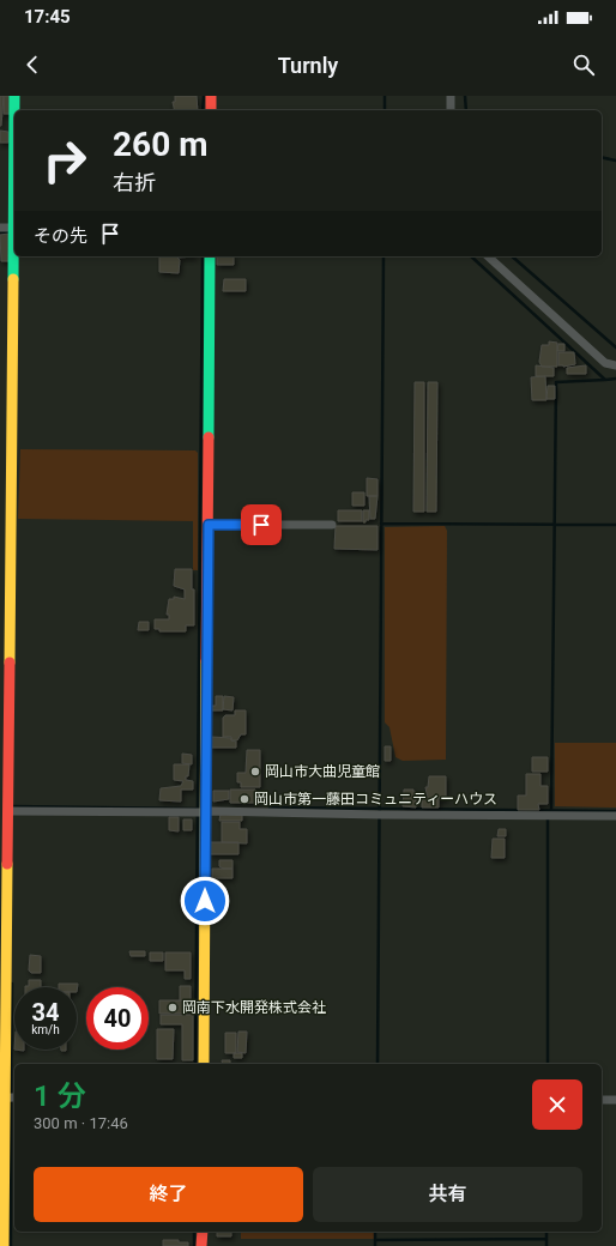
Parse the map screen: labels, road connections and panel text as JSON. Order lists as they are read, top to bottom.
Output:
{
  "places": ["岡山市大曲児童館", "岡山市第一藤田コミュニティーハウス", "岡南下水開発株式会社"],
  "page": {
    "status": "17:45",
    "header": "Turnly",
    "turn": ["260 m", "右折"],
    "then": "その先",
    "speed": "34 km/h",
    "limit": "40",
    "heading": ["1 分", "300 m · 17:46"],
    "buttons": ["終了", "共有"]
  }
}
